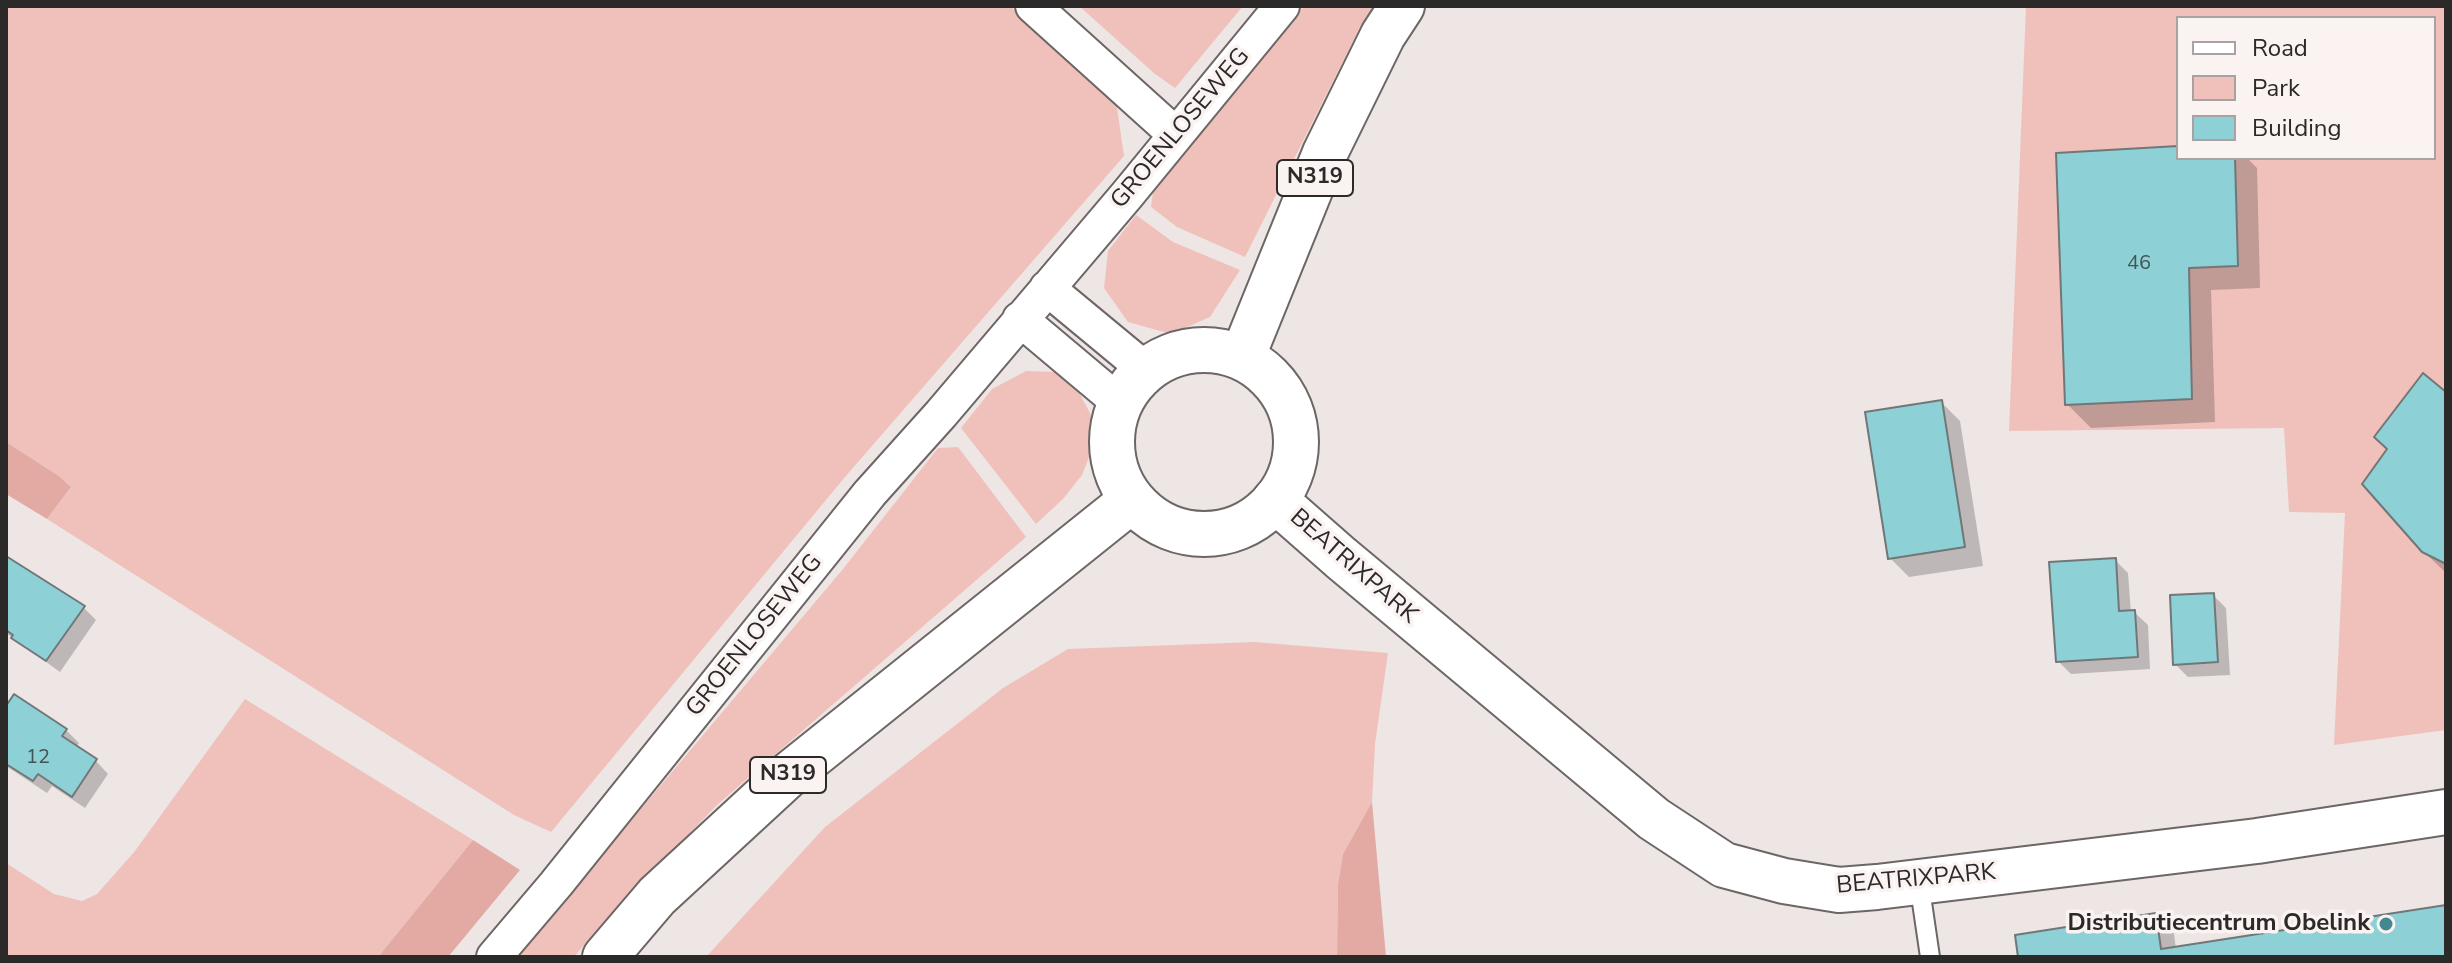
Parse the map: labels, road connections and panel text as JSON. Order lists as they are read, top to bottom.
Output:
{
  "streets": {
    "main road": ["N319", "BEATRIXPARK"],
    "street": ["GROENLOSEWEG"]
  },
  "crossings": [
    ["N319", "BEATRIXPARK"]
  ],
  "places": ["Distributiecentrum Obelink"],
  "house_numbers": ["46", "12"],
  "legend": ["Road", "Park", "Building"]
}
